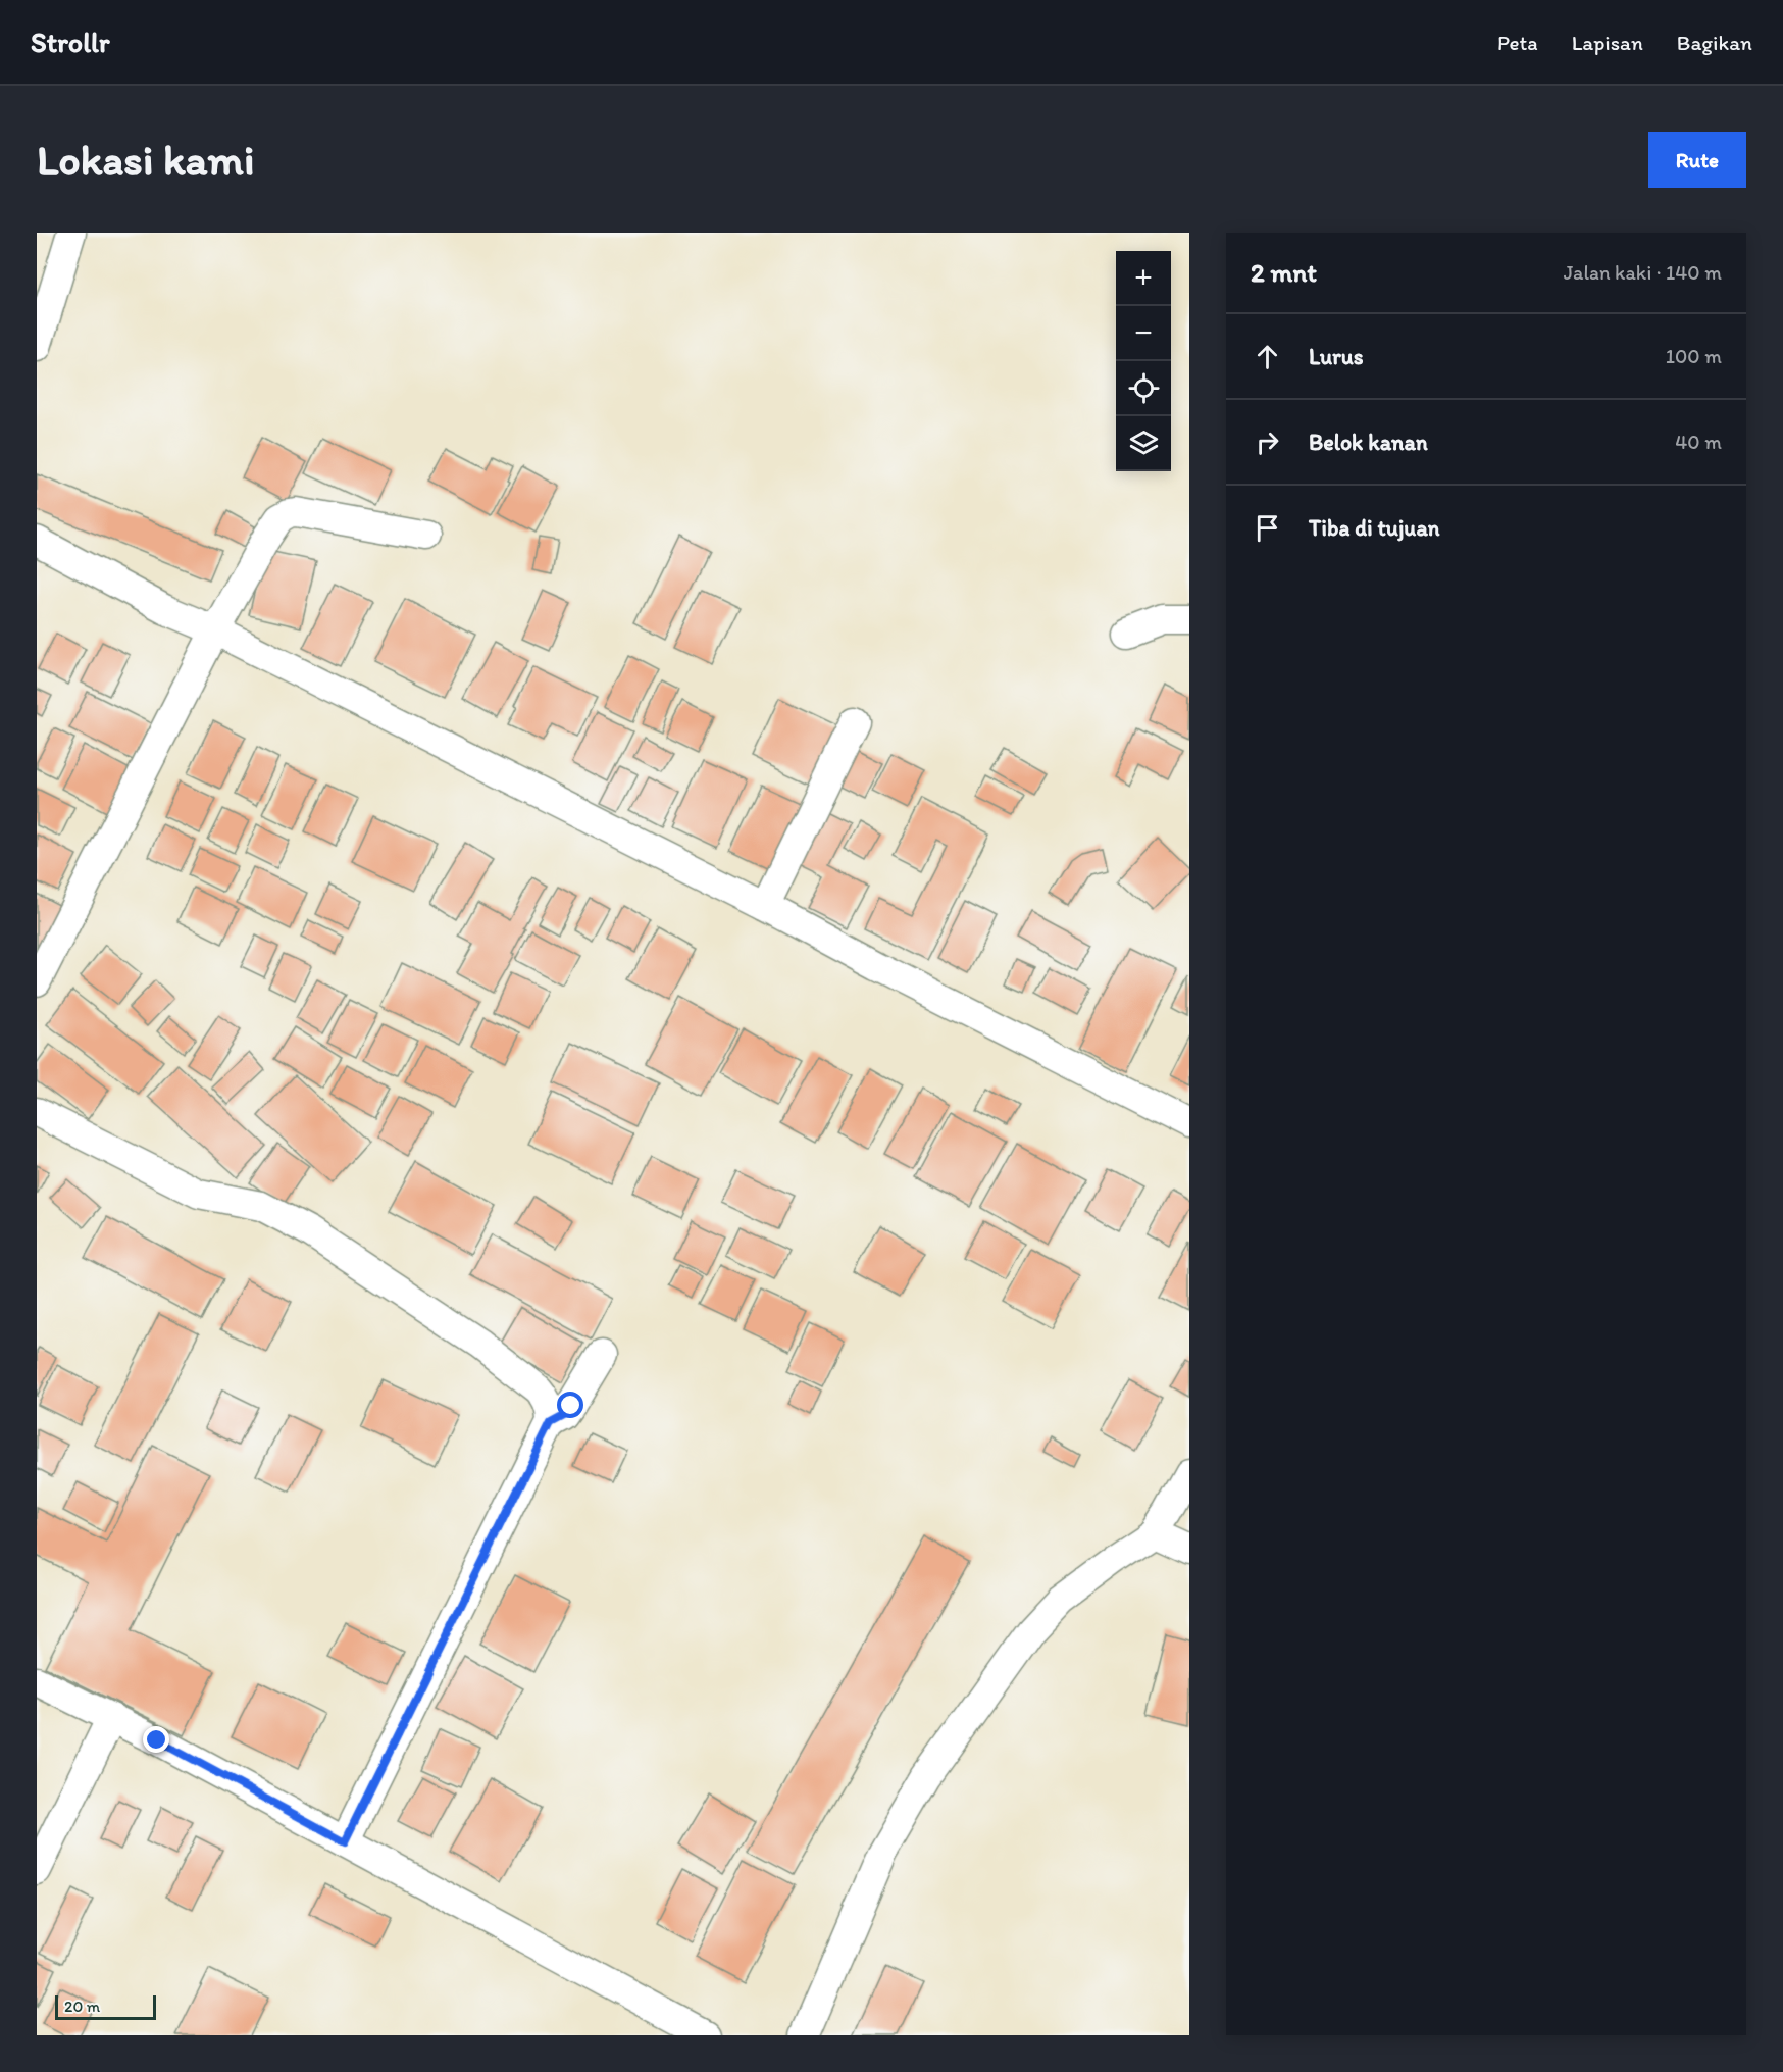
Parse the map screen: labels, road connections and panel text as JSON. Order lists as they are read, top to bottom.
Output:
{
  "scale_bar": "20 m",
  "page": {
    "header": "Strollr",
    "nav": ["Peta", "Lapisan", "Bagikan"],
    "buttons": "Rute",
    "title": "Lokasi kami",
    "heading": ["2 mnt", "Jalan kaki · 140 m"],
    "map_buttons": ["+", "−"],
    "list": [
      ["Lurus", "100 m"],
      ["Belok kanan", "40 m"],
      "Tiba di tujuan"
    ],
    "scale": "20 m"
  }
}
